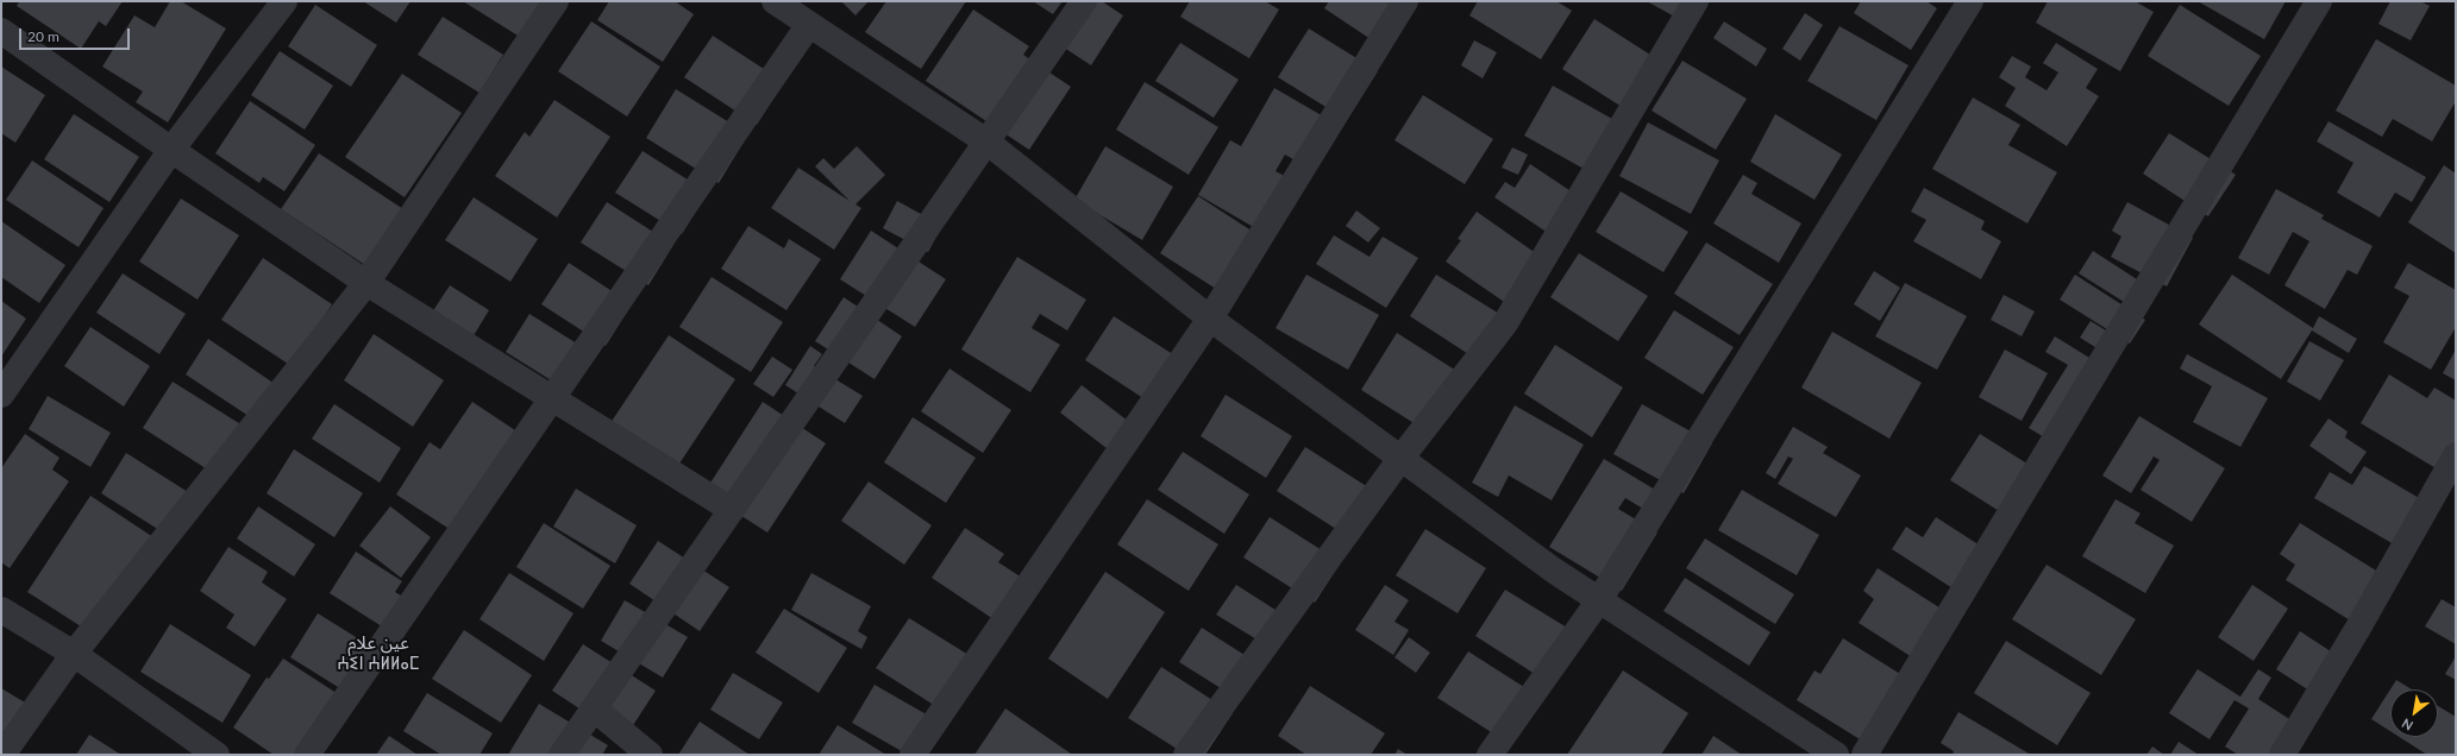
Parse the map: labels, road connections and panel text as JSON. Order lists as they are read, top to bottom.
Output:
{
  "districts": ["عين علام ⵄⵉⵏ ⵄⵍⵍⴰⵎ"],
  "scale_bar": "20 m",
  "north": "bottom left"
}
